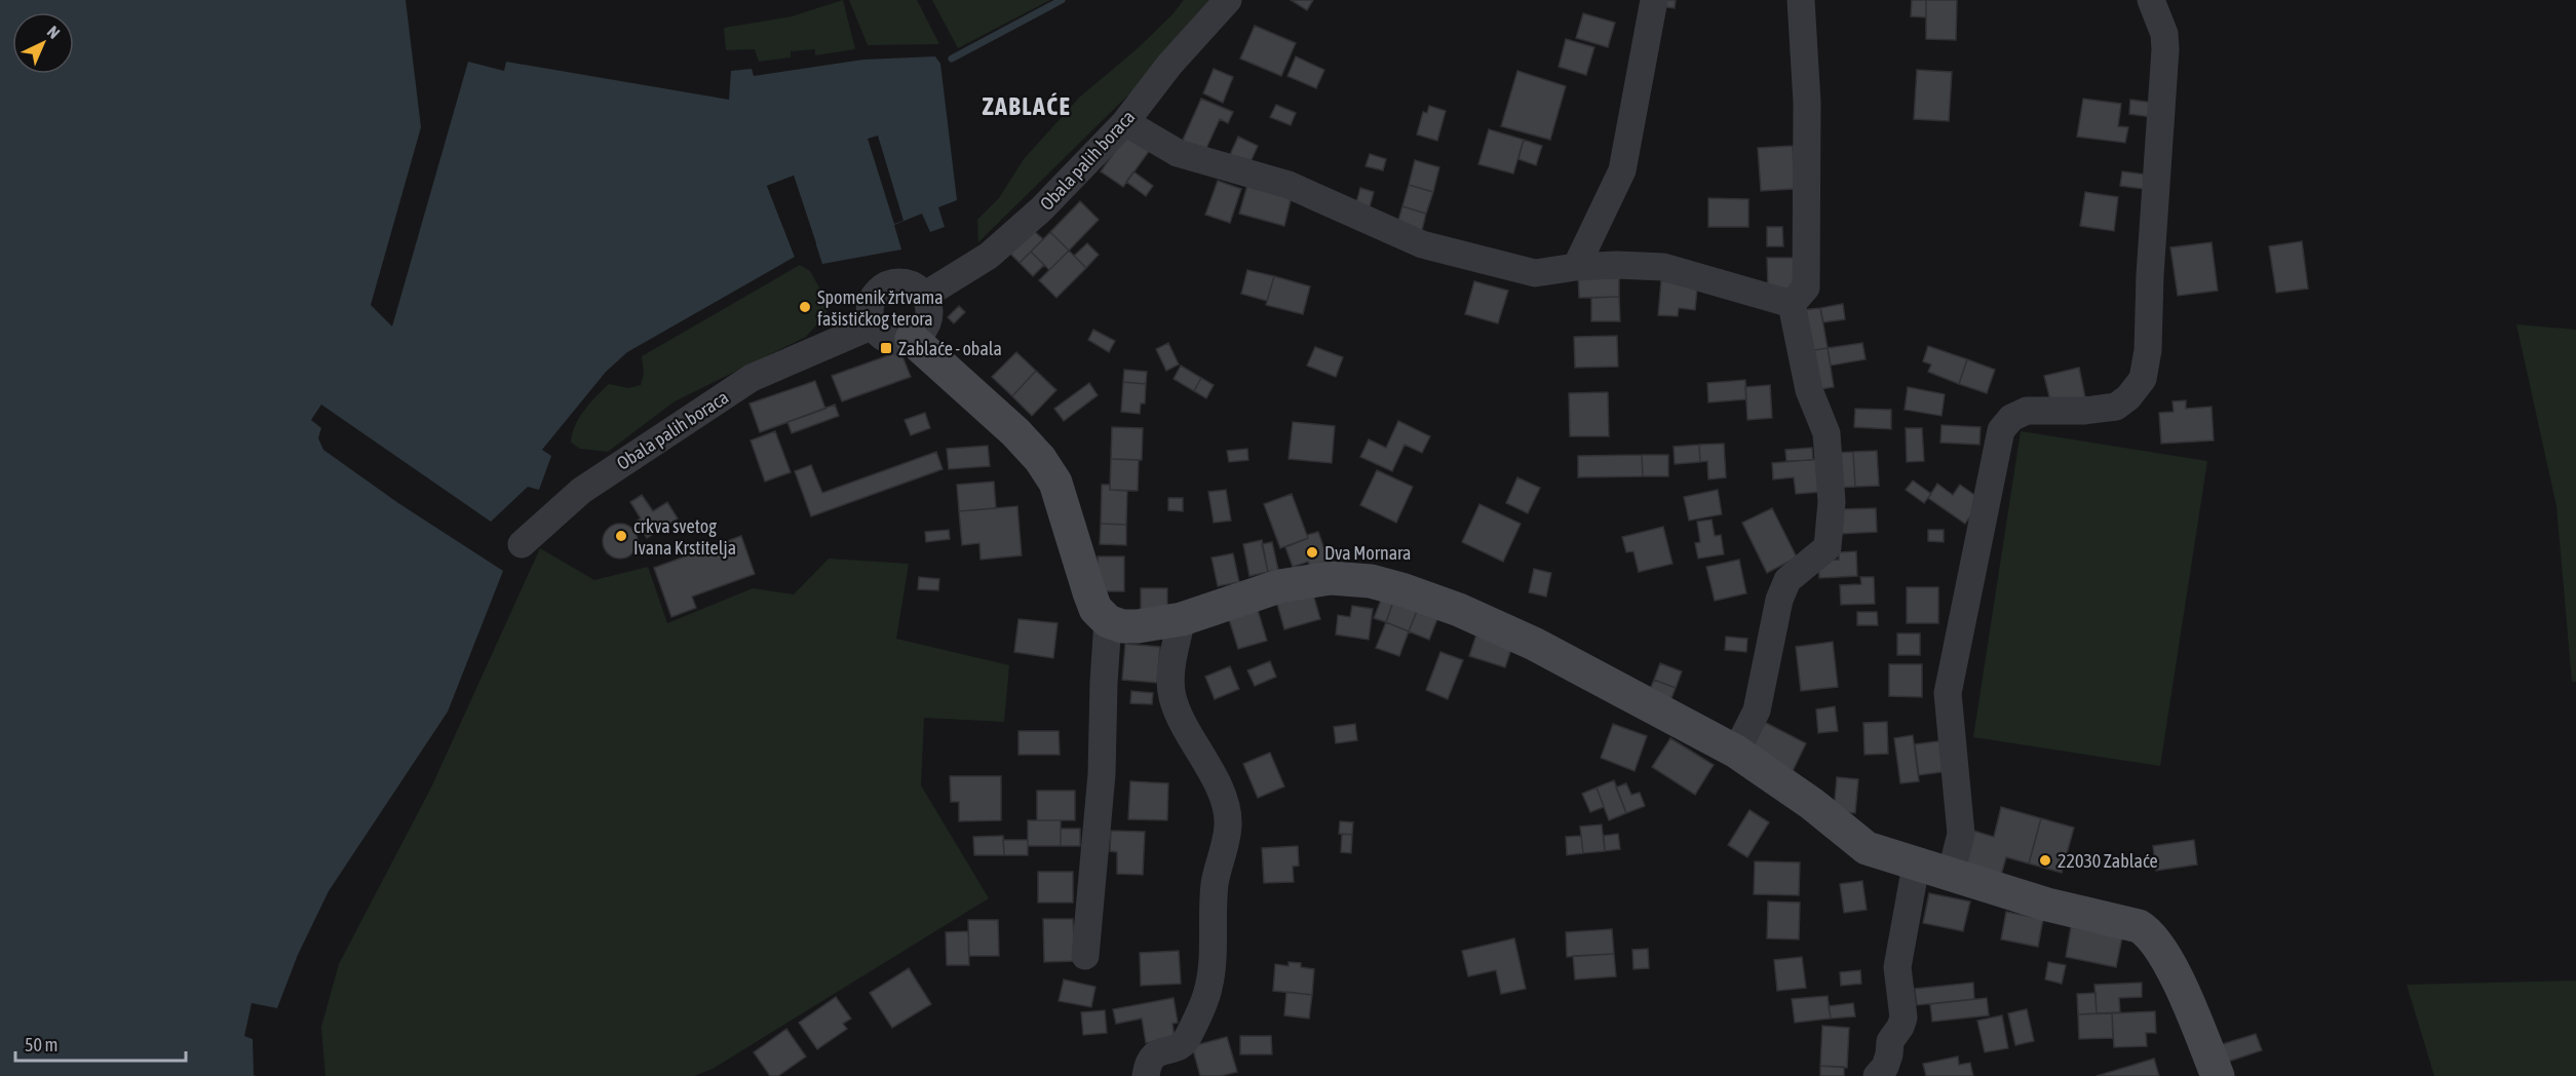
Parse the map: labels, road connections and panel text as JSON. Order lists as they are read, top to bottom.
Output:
{
  "streets": {
    "street": ["Obala palih boraca"]
  },
  "districts": ["ZABLAĆE"],
  "places": {
    "other": [
      "Spomenik žrtvama fašističkog terora",
      "crkva svetog Ivana Krstitelja",
      "Dva Mornara",
      "22030 Zablaće"
    ],
    "transit": ["Zablaće - obala"]
  },
  "scale_bar": "50 m",
  "north": "top right"
}
